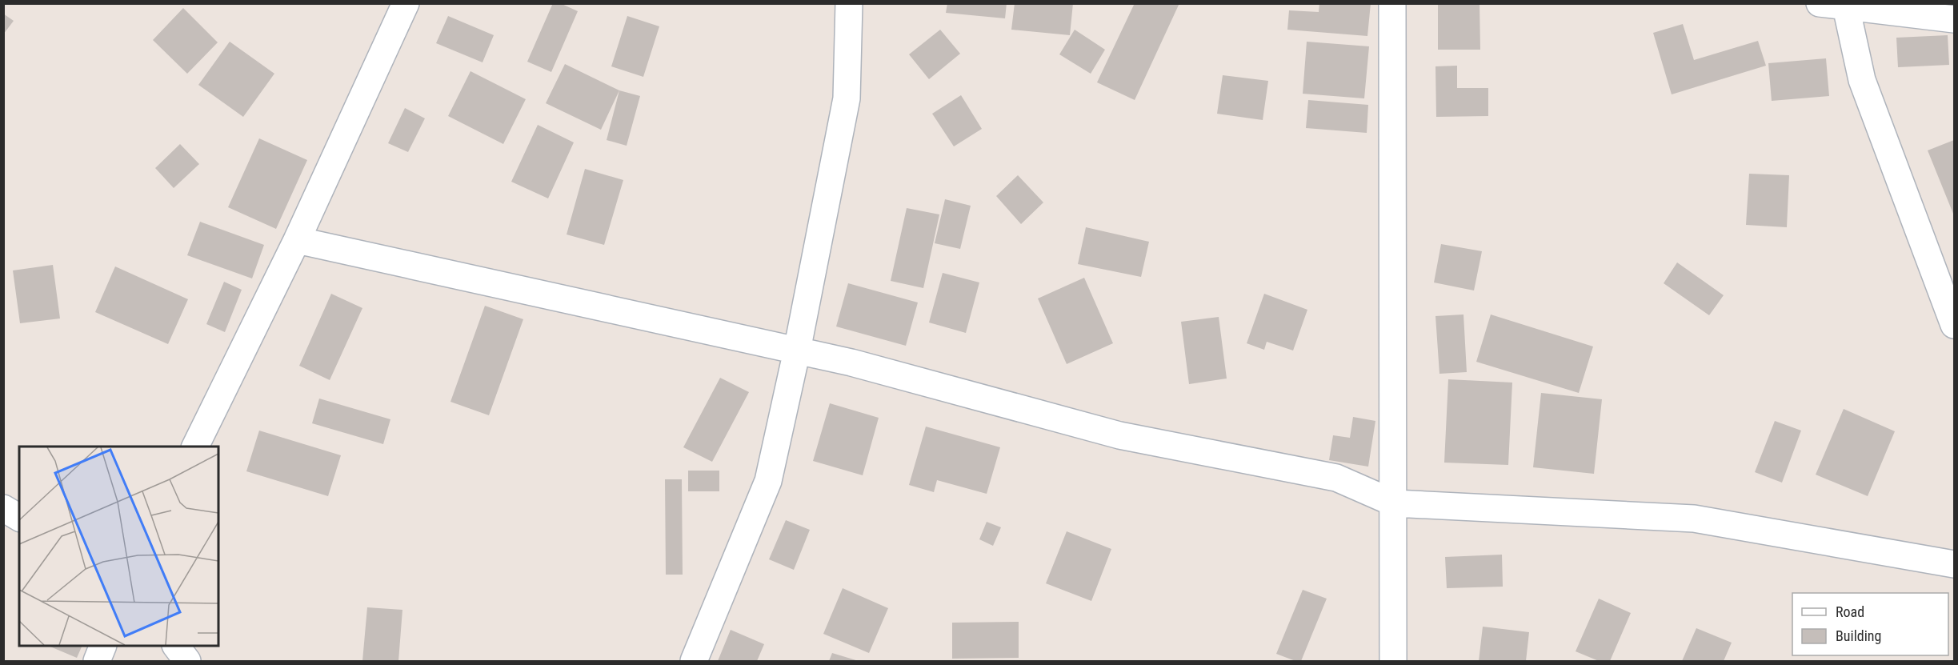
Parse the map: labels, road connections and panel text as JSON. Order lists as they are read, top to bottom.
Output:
{
  "legend": ["Road", "Building"]
}
